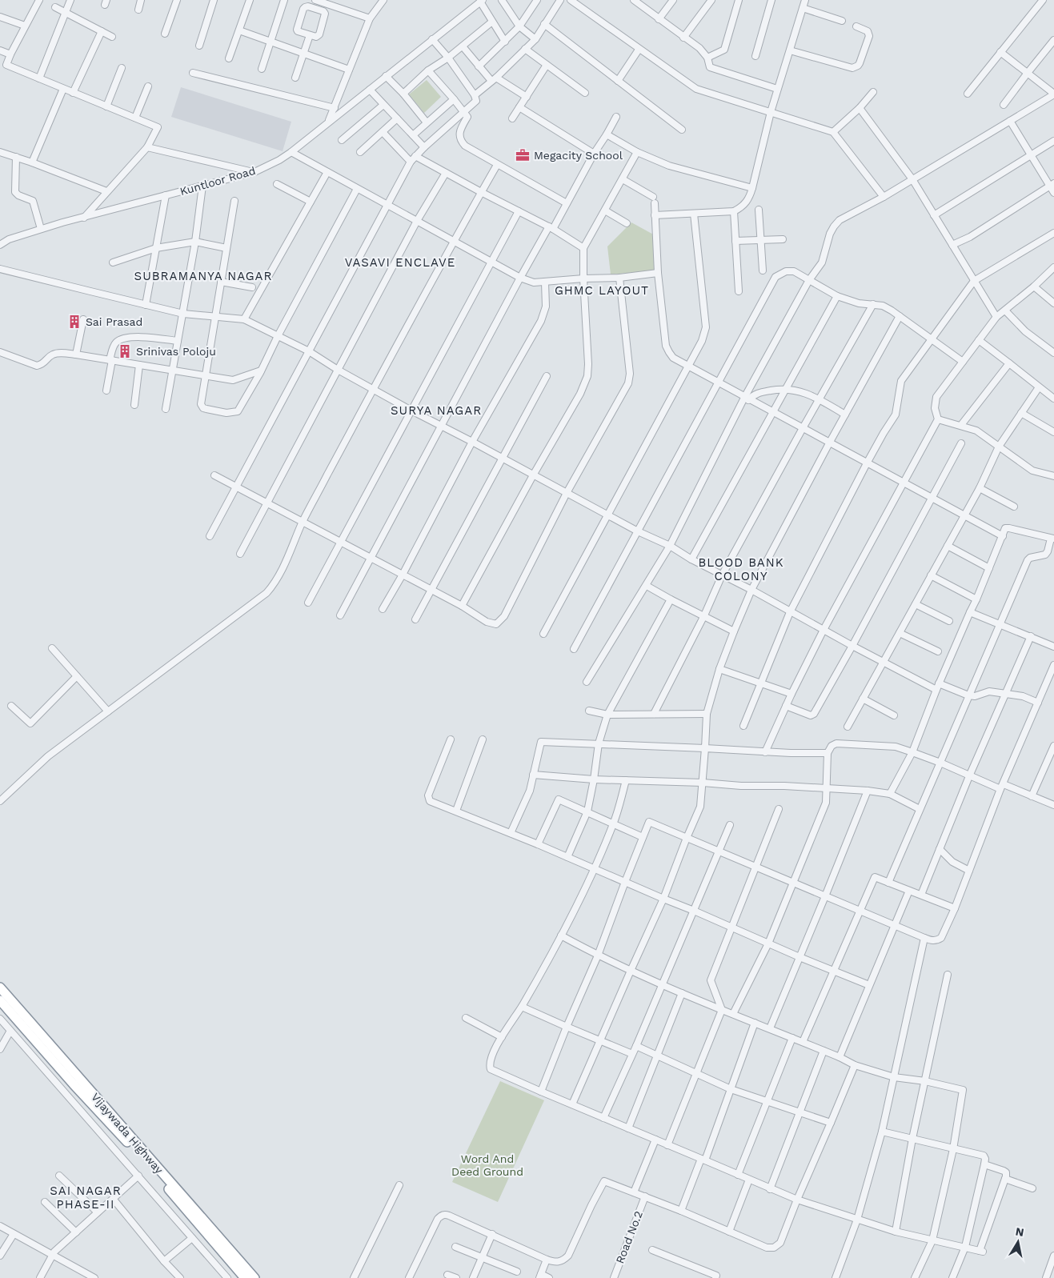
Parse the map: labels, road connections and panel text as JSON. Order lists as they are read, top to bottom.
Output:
{
  "streets": {
    "highway": ["Vijaywada Highway"],
    "street": ["Kuntloor Road", "Road No.2"]
  },
  "districts": [
    "VASAVI ENCLAVE",
    "SUBRAMANYA NAGAR",
    "GHMC LAYOUT",
    "SURYA NAGAR",
    "BLOOD BANK COLONY",
    "SAI NAGAR PHASE-II"
  ],
  "parks": ["Word And Deed Ground"],
  "places": {
    "office": ["Megacity School"],
    "building": ["Sai Prasad", "Srinivas Poloju"]
  },
  "north": "top"
}
